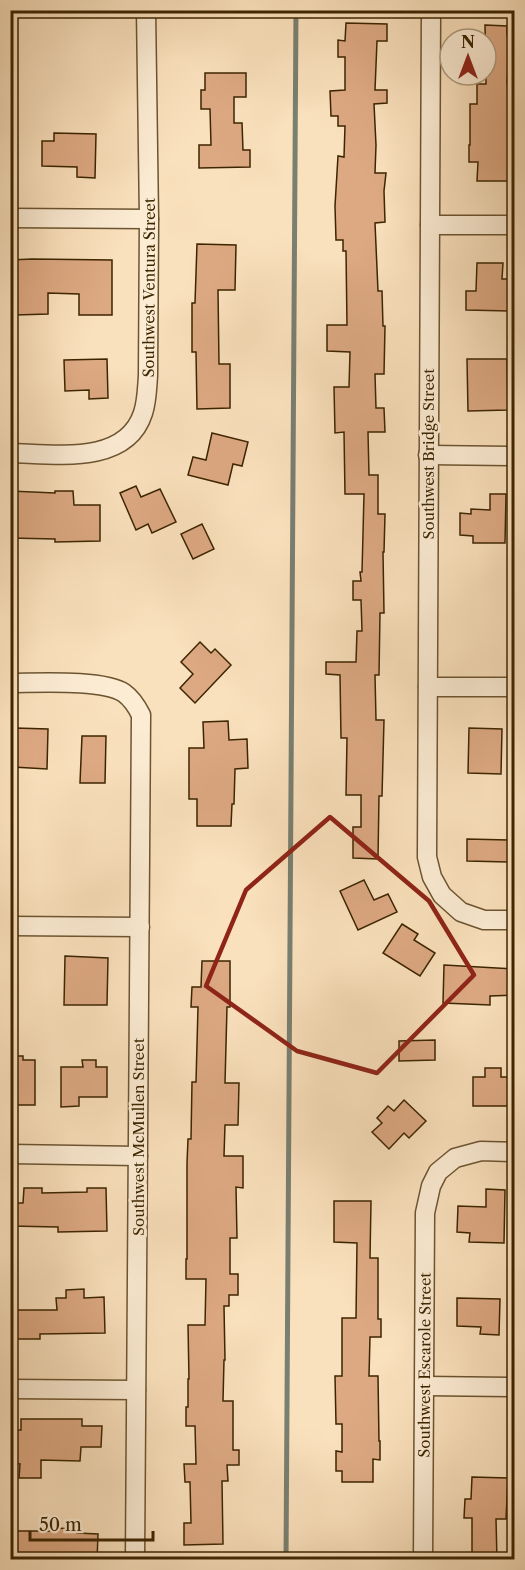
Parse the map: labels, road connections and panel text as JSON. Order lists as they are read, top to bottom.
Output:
{
  "streets": {
    "street": [
      "Southwest Ventura Street",
      "Southwest Bridge Street",
      "Southwest McMullen Street",
      "Southwest Escarole Street"
    ]
  },
  "scale_bar": "50 m",
  "north": "top"
}
